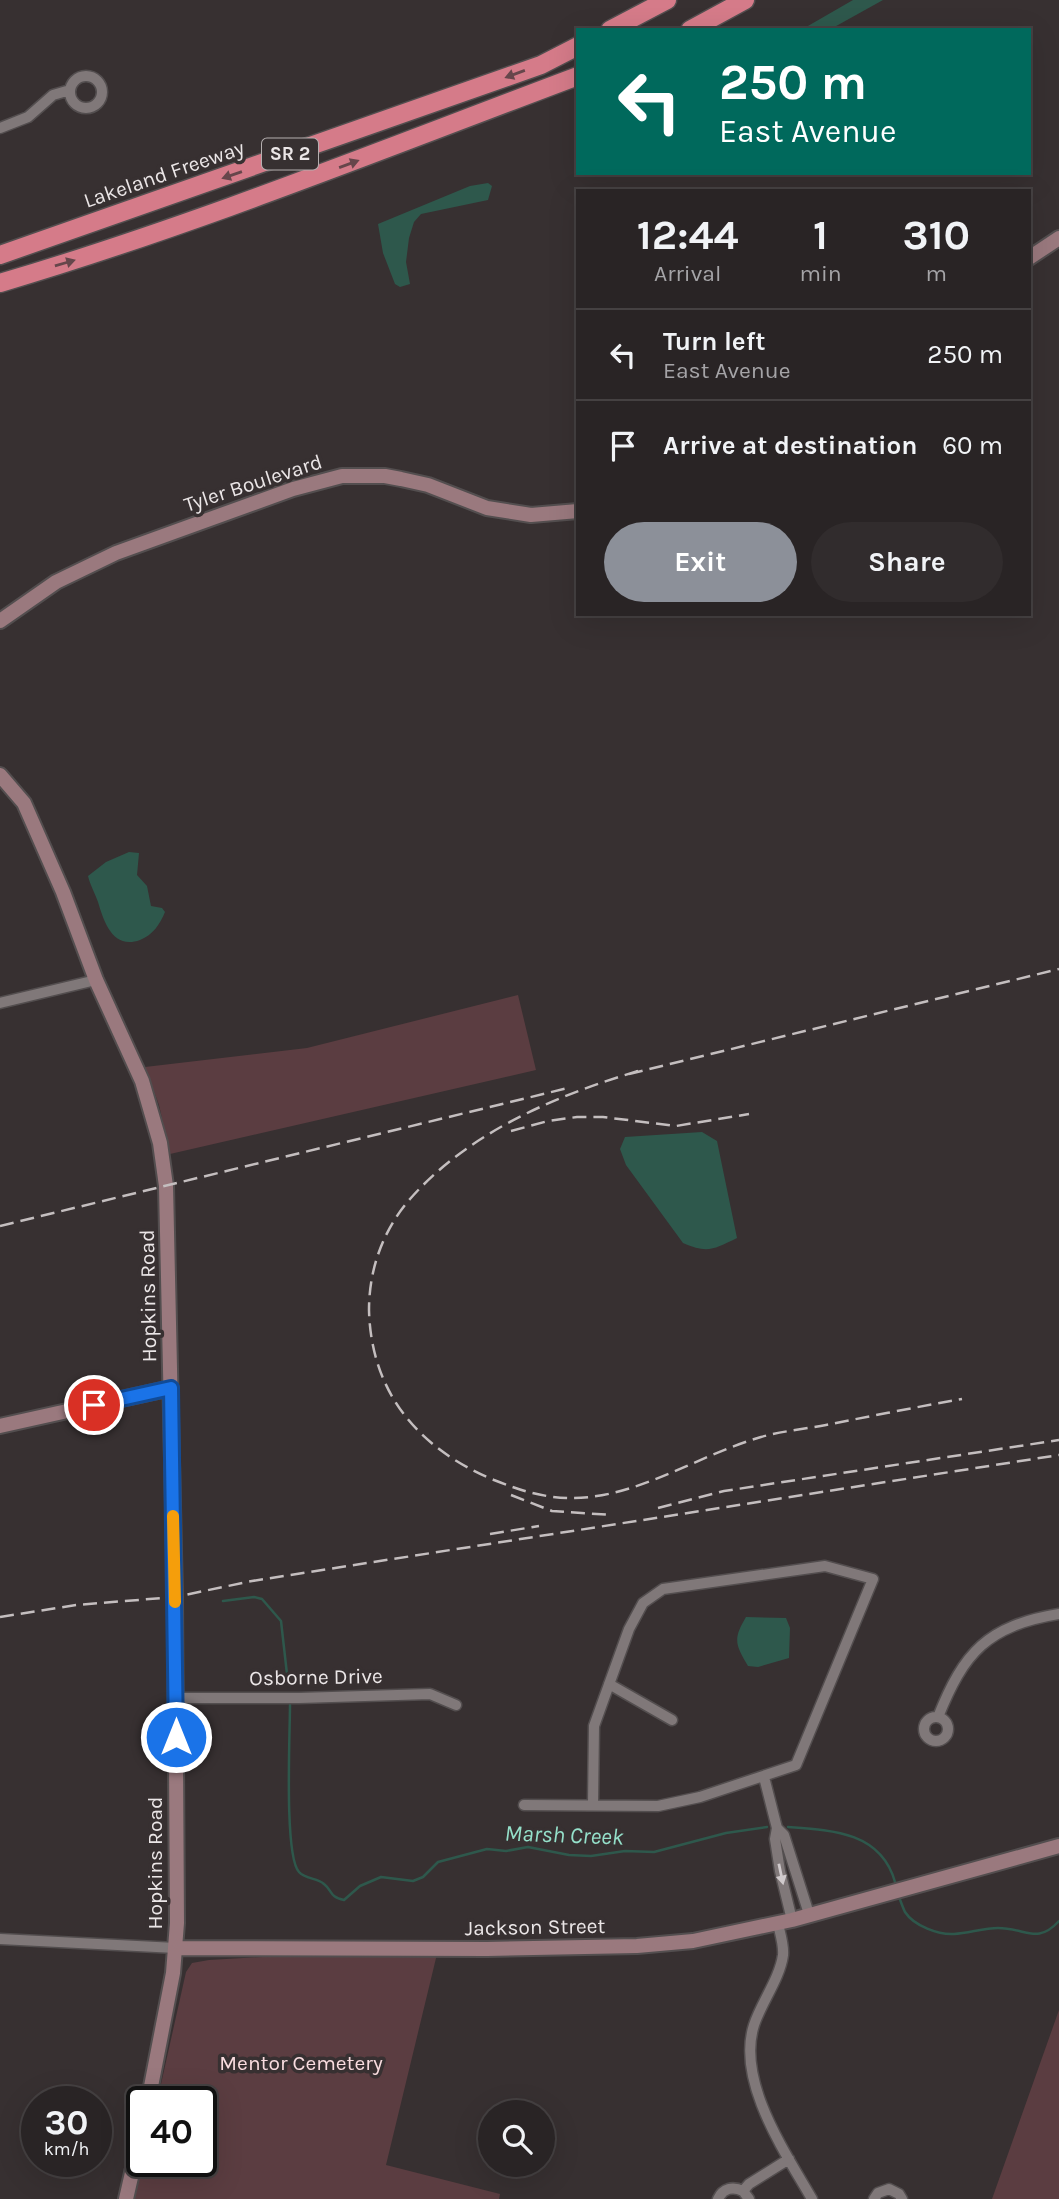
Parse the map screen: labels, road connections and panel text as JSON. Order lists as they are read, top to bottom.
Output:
{
  "streets": {
    "highway": ["SR 2", "Lakeland Freeway"],
    "street": [
      "Tyler Boulevard",
      "Hopkins Road",
      "Osborne Drive",
      "Jackson Street"
    ]
  },
  "crossings": [
    ["Hopkins Road", "Osborne Drive"],
    ["Hopkins Road", "Jackson Street"]
  ],
  "water": ["Marsh Creek"],
  "parks": ["Mentor Cemetery"],
  "page": {
    "turn": ["250 m", "East Avenue"],
    "eta": [
      "12:44",
      "Arrival",
      "1",
      "min",
      "310",
      "m"
    ],
    "list": [
      {
        "name": "Turn left",
        "note": "East Avenue",
        "value": "250 m"
      },
      {
        "name": "Arrive at destination",
        "value": "60 m"
      }
    ],
    "buttons": ["Exit", "Share"],
    "speed": "30 km/h",
    "limit": "40"
  }
}
